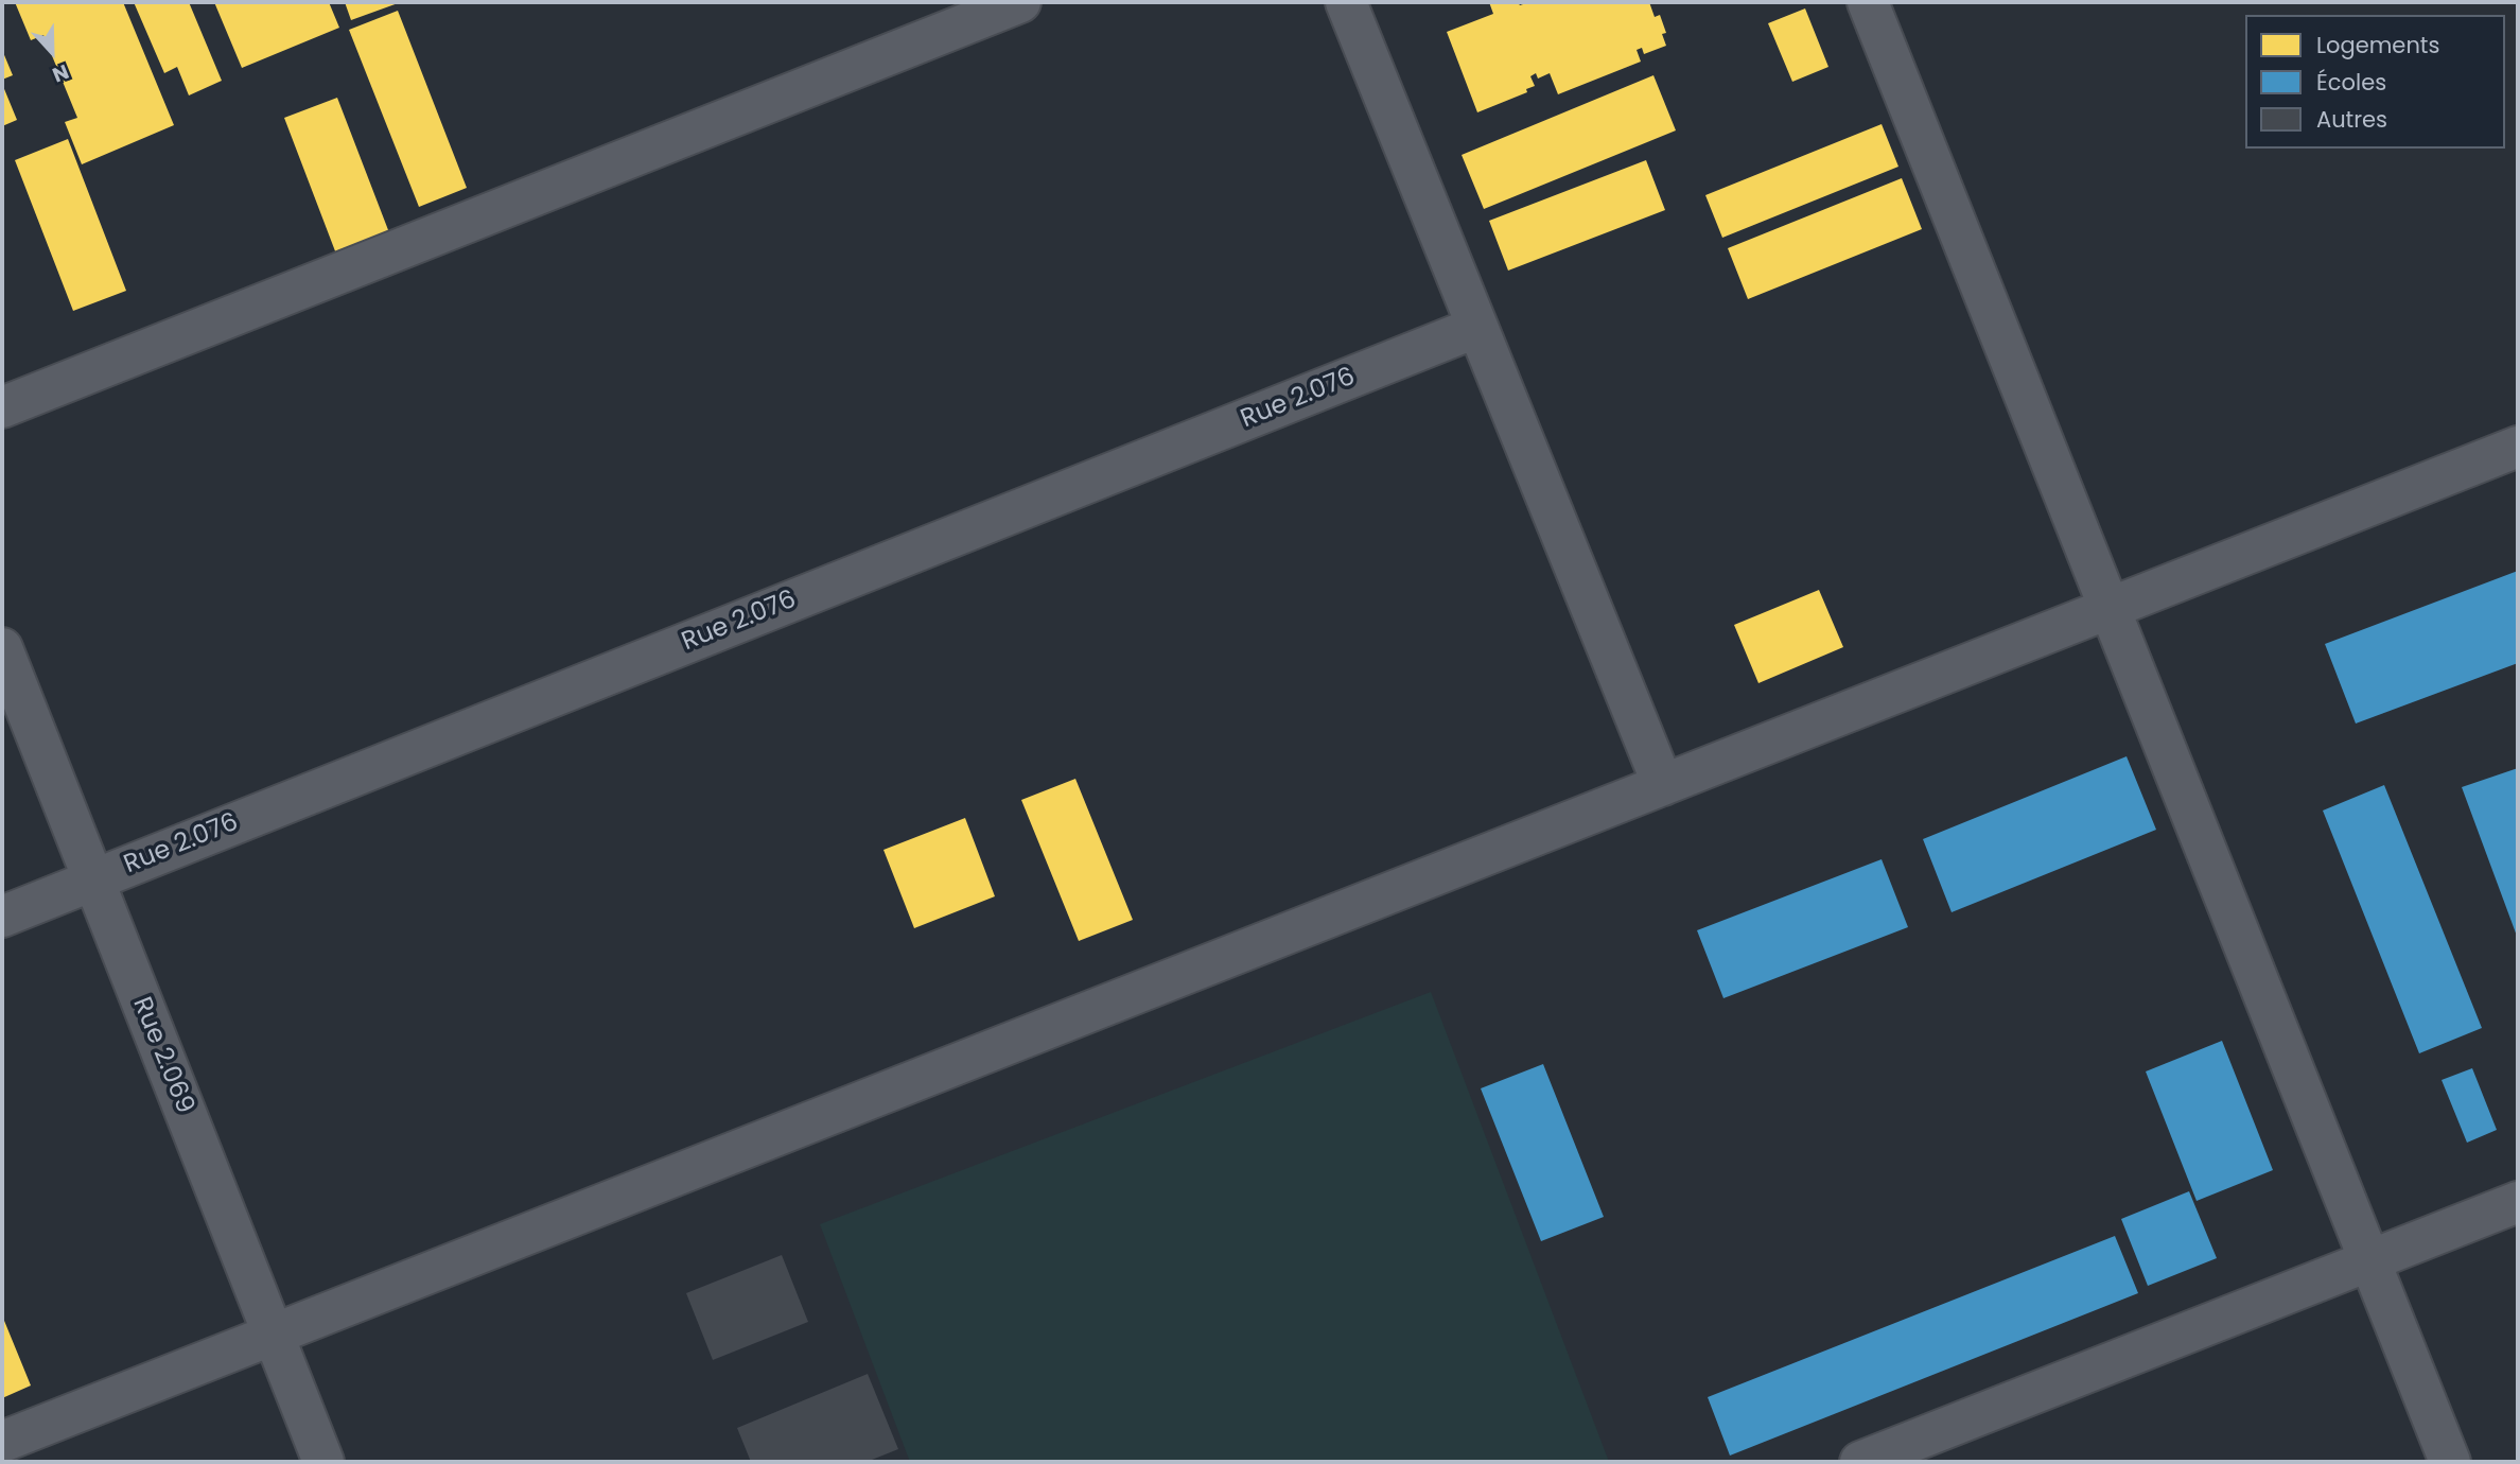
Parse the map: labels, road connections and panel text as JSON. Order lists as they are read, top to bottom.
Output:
{
  "streets": {
    "street": ["Rue 2.076", "Rue 2.069"]
  },
  "crossings": [
    ["Rue 2.076", "Rue 2.069"]
  ],
  "legend": ["Logements", "Écoles", "Autres"],
  "north": "bottom"
}
